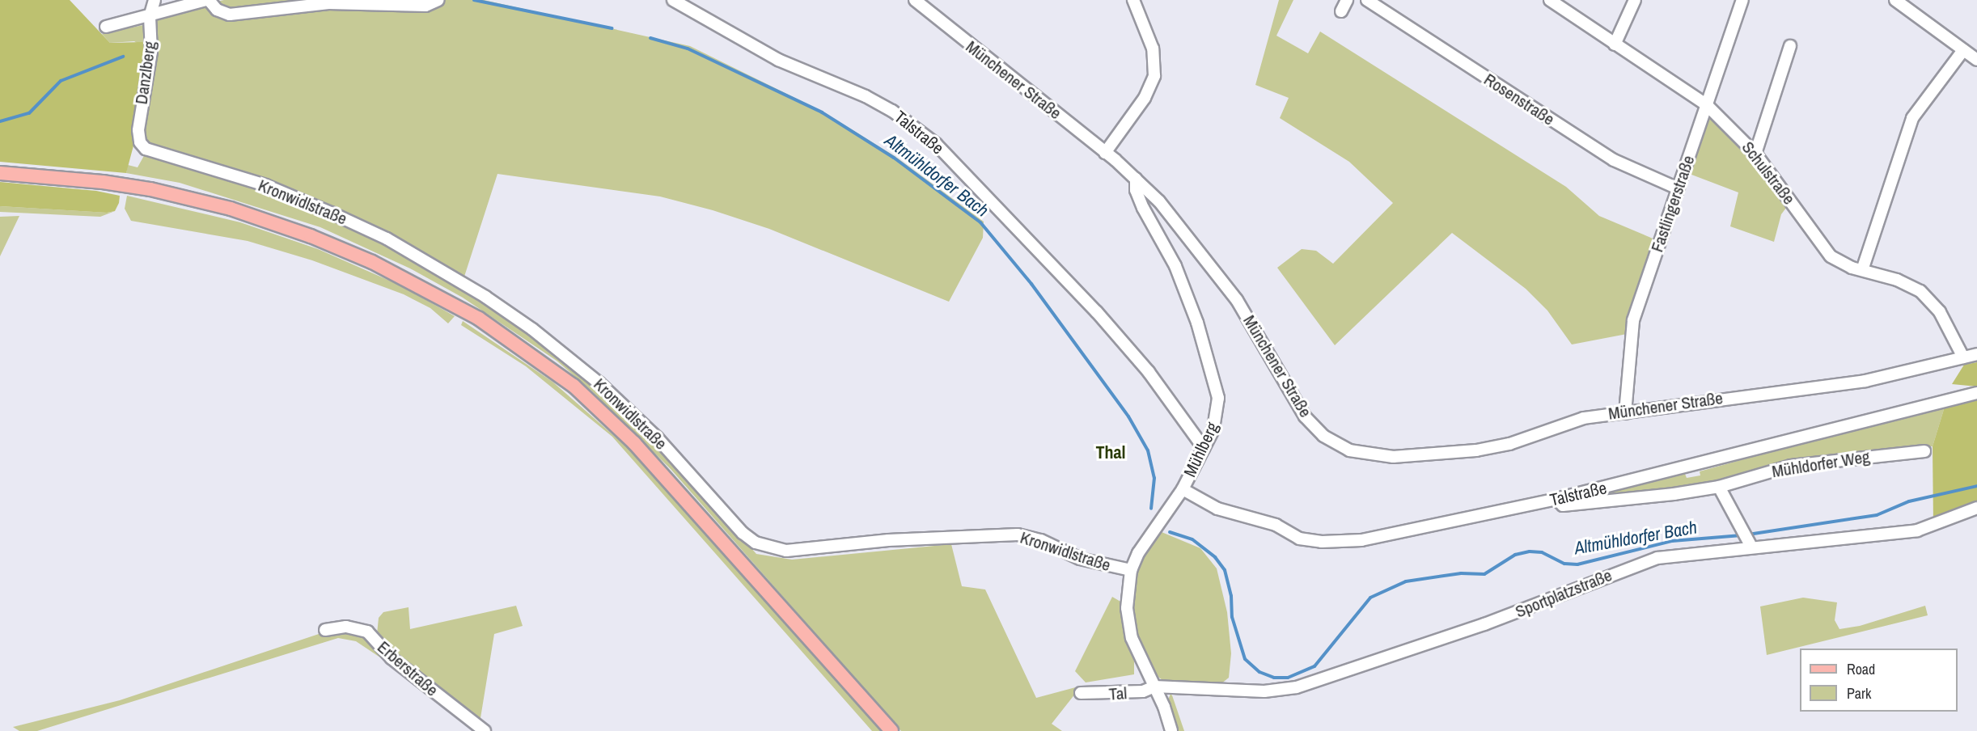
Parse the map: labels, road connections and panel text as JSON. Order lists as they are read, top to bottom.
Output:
{
  "streets": {
    "street": [
      "Danzlberg",
      "Münchener Straße",
      "Rosenstraße",
      "Talstraße",
      "Schulstraße",
      "Kronwidlstraße",
      "Fastlingerstraße",
      "Mühlberg",
      "Mühldorfer Weg",
      "Sportplatzstraße",
      "Erberstraße",
      "Tal"
    ]
  },
  "crossings": [
    ["Danzlberg", "Kronwidlstraße"],
    ["Münchener Straße", "Schulstraße"],
    ["Münchener Straße", "Fastlingerstraße"],
    ["Münchener Straße", "Mühlberg"],
    ["Rosenstraße", "Fastlingerstraße"],
    ["Talstraße", "Mühlberg"],
    ["Talstraße", "Mühldorfer Weg"],
    ["Schulstraße", "Fastlingerstraße"],
    ["Kronwidlstraße", "Mühlberg"],
    ["Mühlberg", "Sportplatzstraße"],
    ["Mühlberg", "Tal"],
    ["Sportplatzstraße", "Tal"]
  ],
  "districts": ["Thal"],
  "water": ["Altmühldorfer Bach"],
  "legend": ["Road", "Park"]
}
